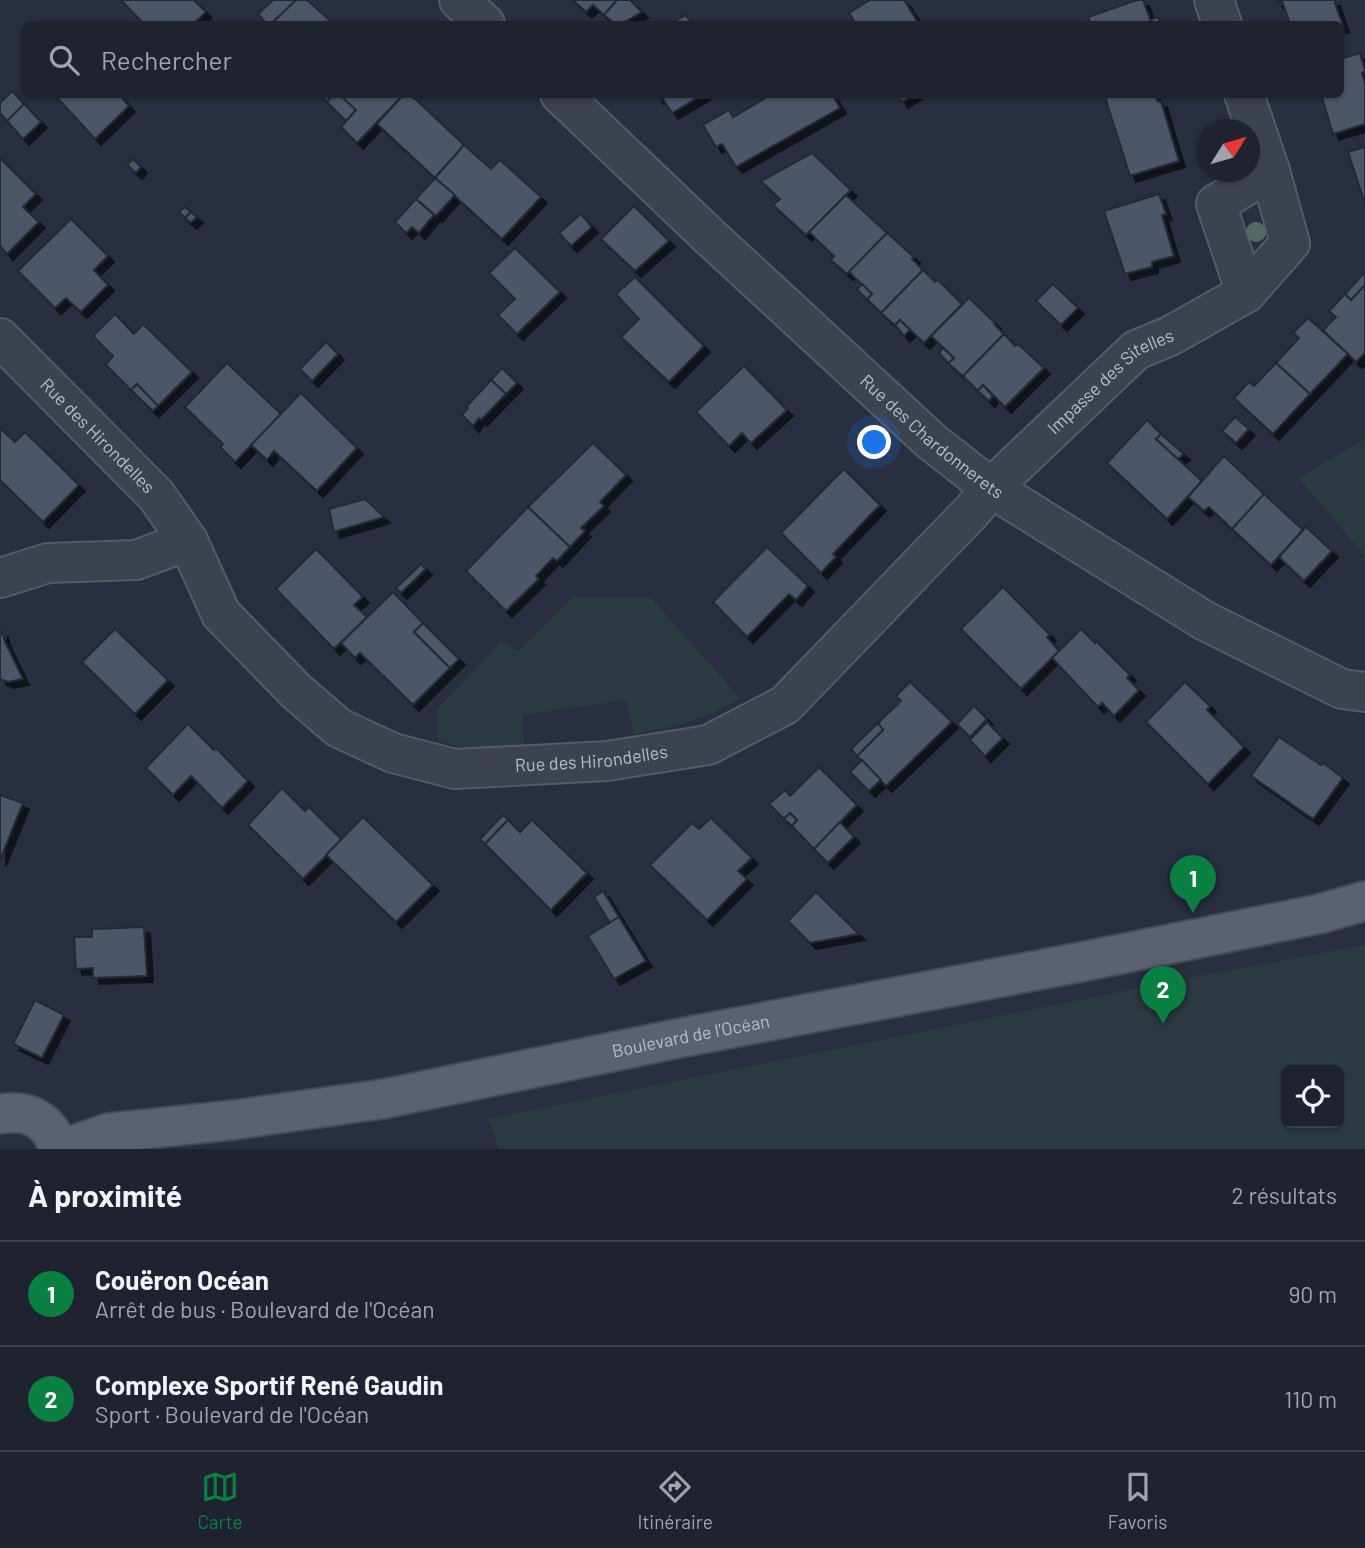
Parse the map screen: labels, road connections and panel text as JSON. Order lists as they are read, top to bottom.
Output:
{
  "streets": {
    "main road": ["Boulevard de l'Océan"],
    "street": ["Impasse des Sitelles", "Rue des Chardonnerets", "Rue des Hirondelles"]
  },
  "crossings": [
    ["Impasse des Sitelles", "Rue des Chardonnerets"],
    ["Impasse des Sitelles", "Rue des Hirondelles"],
    ["Rue des Chardonnerets", "Rue des Hirondelles"]
  ],
  "north": "top right",
  "page": {
    "search": "Rechercher",
    "pins": ["1", "2"],
    "heading": ["À proximité", "2 résultats"],
    "list": [
      {
        "mark": "1",
        "name": "Couëron Océan",
        "note": "Arrêt de bus · Boulevard de l'Océan",
        "value": "90 m"
      },
      {
        "mark": "2",
        "name": "Complexe Sportif René Gaudin",
        "note": "Sport · Boulevard de l'Océan",
        "value": "110 m"
      }
    ],
    "nav": ["Carte", "Itinéraire", "Favoris"]
  }
}
